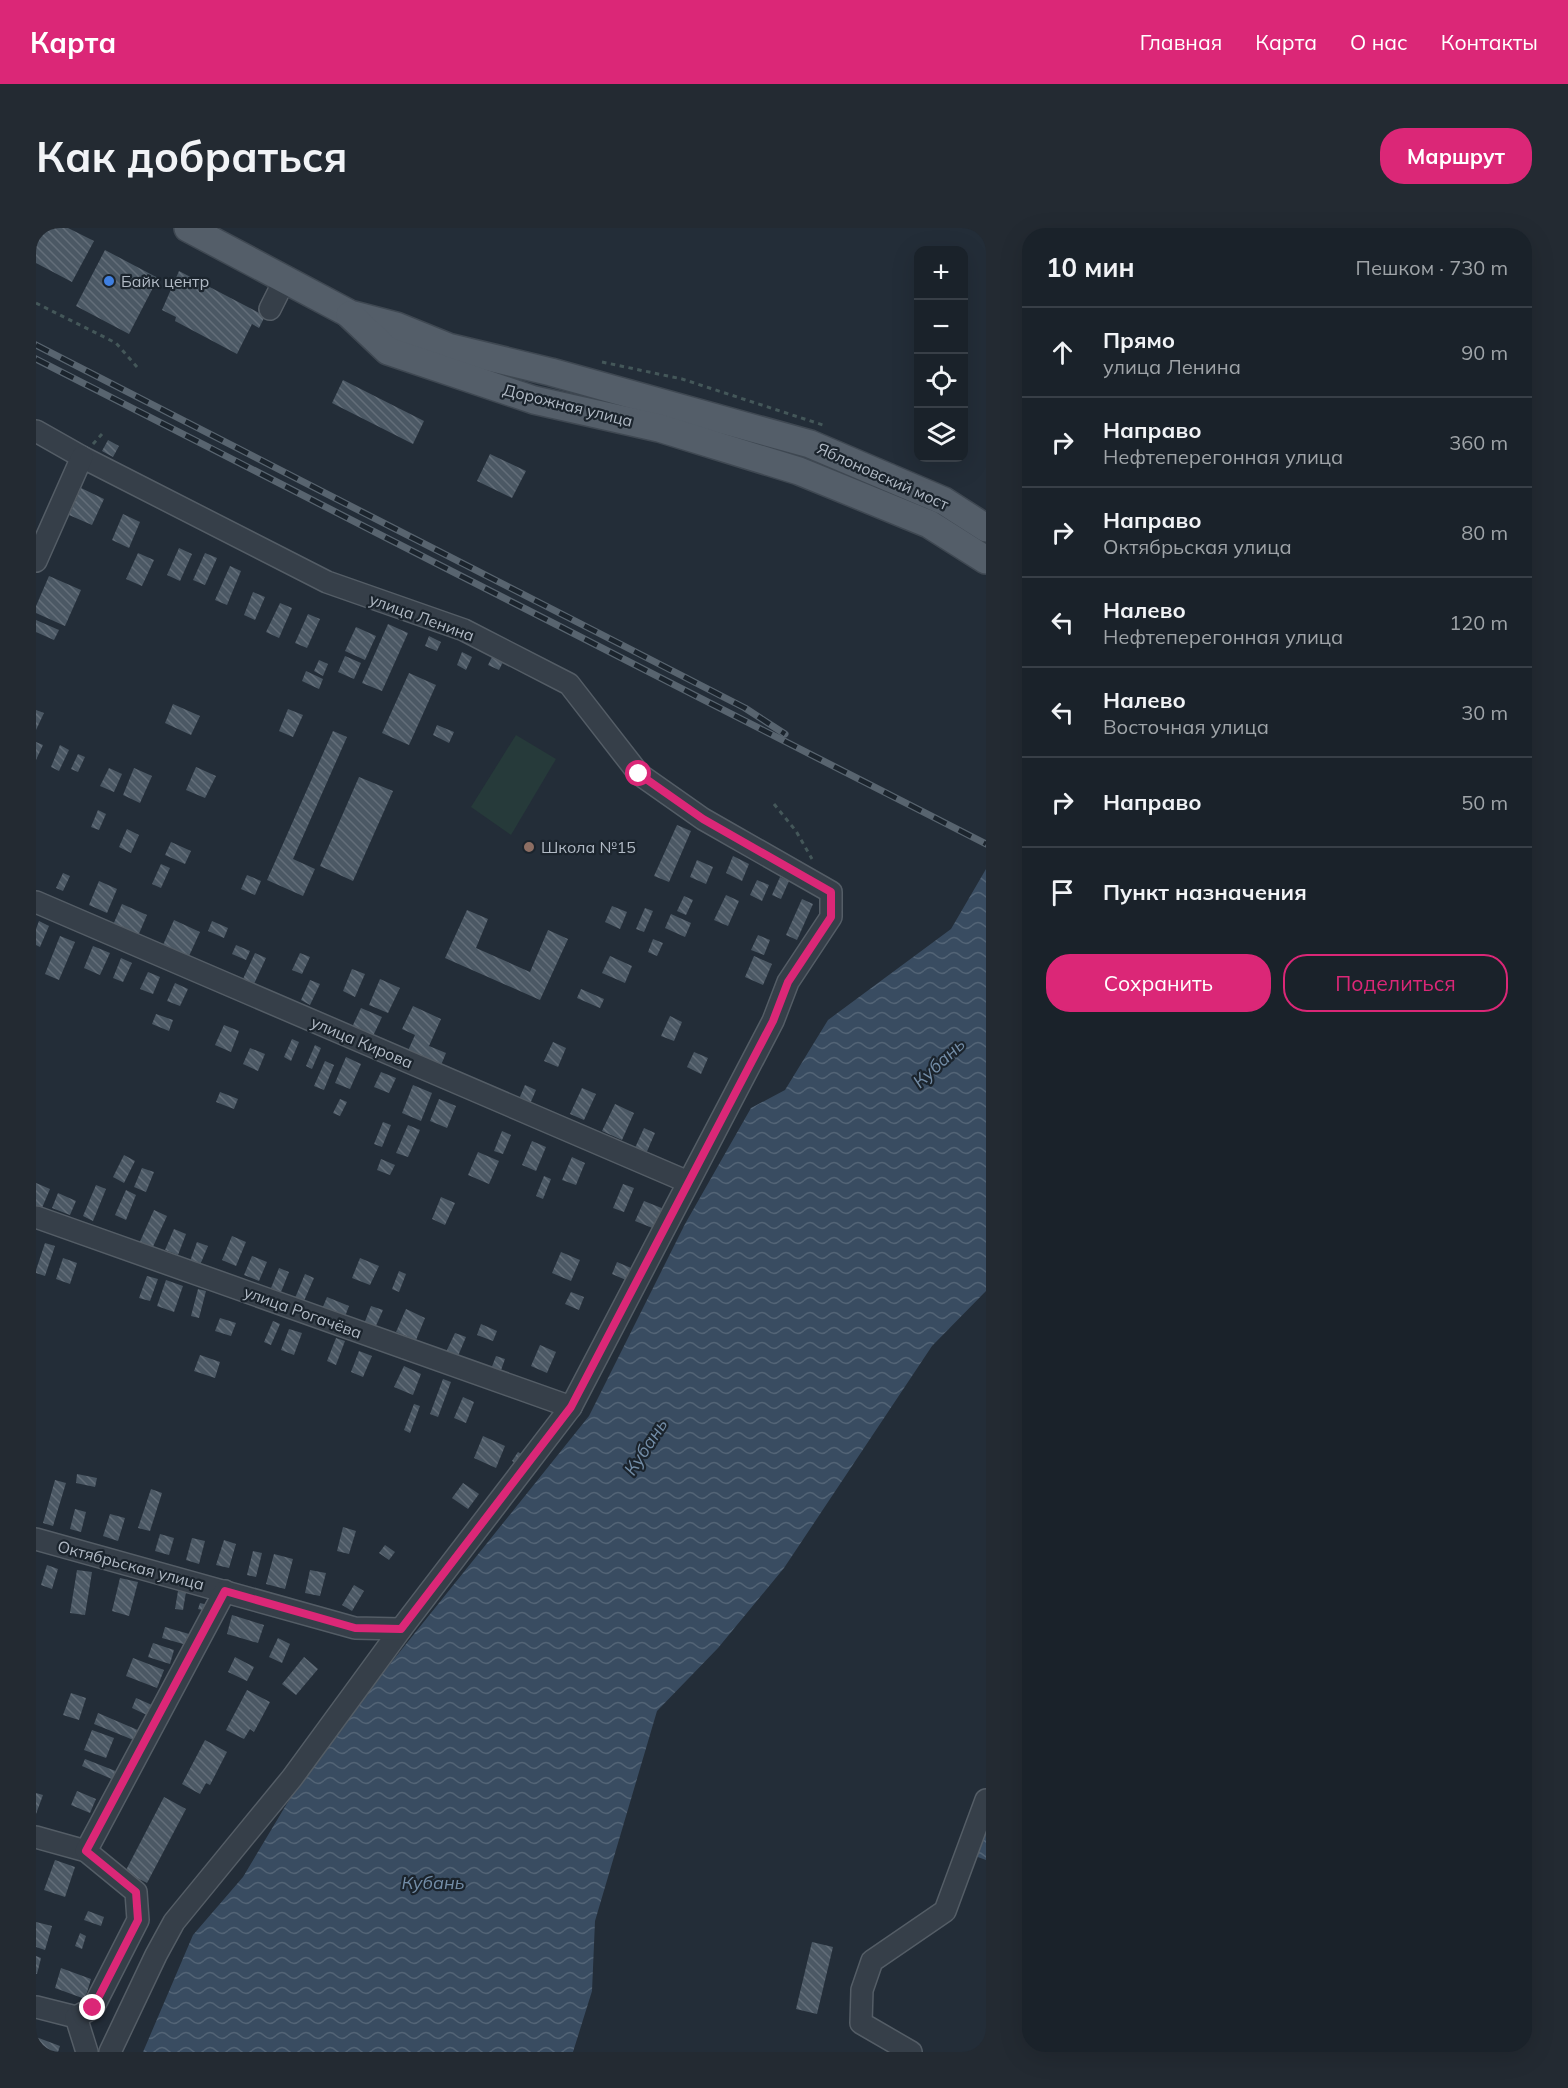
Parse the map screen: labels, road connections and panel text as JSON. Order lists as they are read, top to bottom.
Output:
{
  "streets": {
    "main road": ["Дорожная улица", "Яблоновский мост"],
    "street": [
      "улица Ленина",
      "улица Кирова",
      "улица Рогачёва",
      "Октябрьская улица"
    ]
  },
  "crossings": [
    ["Дорожная улица", "Яблоновский мост"],
    ["улица Ленина", "улица Кирова"]
  ],
  "water": ["Кубань"],
  "places": ["Байк центр", "Школа №15"],
  "page": {
    "header": "Карта",
    "nav": [
      "Главная",
      "Карта",
      "О нас",
      "Контакты"
    ],
    "buttons": [
      "Маршрут",
      ["Сохранить", "Поделиться"]
    ],
    "title": "Как добраться",
    "heading": ["10 мин", "Пешком · 730 m"],
    "map_buttons": ["+", "−"],
    "list": [
      ["Прямо", "улица Ленина", "90 m"],
      ["Направо", "Нефтеперегонная улица", "360 m"],
      ["Направо", "Октябрьская улица", "80 m"],
      ["Налево", "Нефтеперегонная улица", "120 m"],
      ["Налево", "Восточная улица", "30 m"],
      ["Направо", "50 m"],
      "Пункт назначения"
    ]
  }
}
